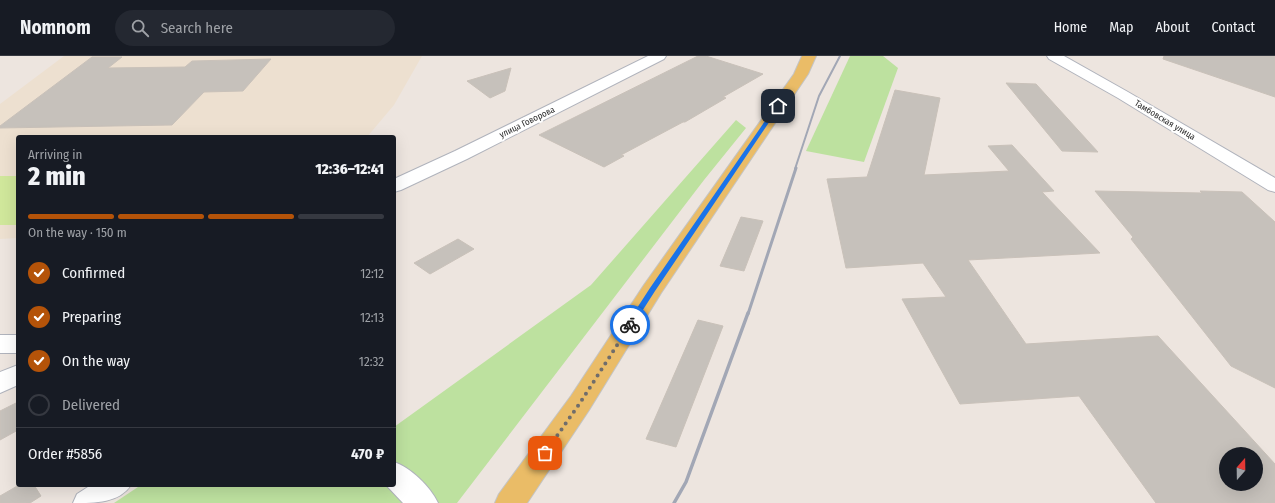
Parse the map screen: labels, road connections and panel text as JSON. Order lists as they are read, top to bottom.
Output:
{
  "streets": {
    "street": ["Тамбовская улица", "улица Говорова"]
  },
  "north": "top",
  "page": {
    "header": "Nomnom",
    "search": "Search here",
    "nav": [
      "Home",
      "Map",
      "About",
      "Contact"
    ],
    "heading": ["2 min", "Arriving in", "12:36–12:41"],
    "panel": ["Order #5856", "470 ₽"],
    "bar": "On the way · 150 m",
    "list": [
      ["Confirmed", "12:12"],
      ["Preparing", "12:13"],
      ["On the way", "12:32"],
      "Delivered"
    ]
  }
}
